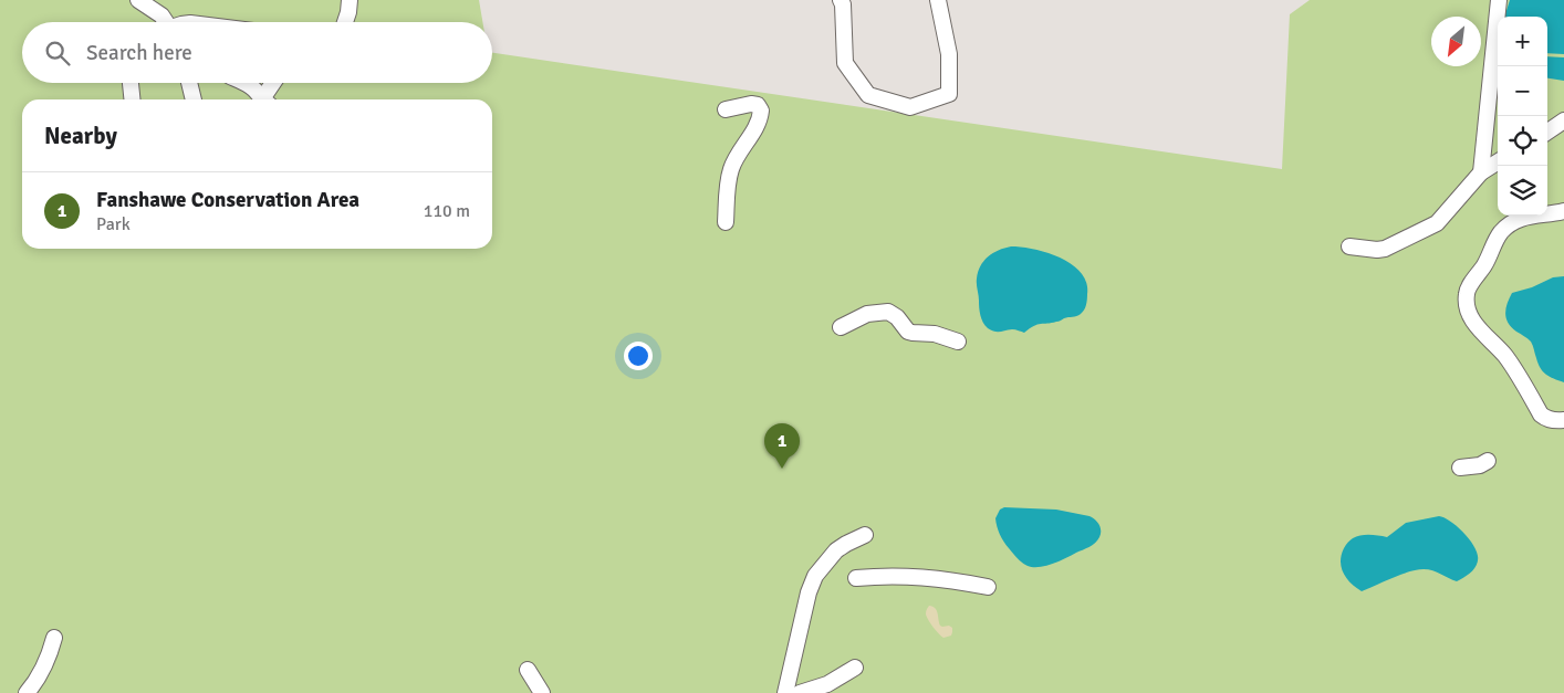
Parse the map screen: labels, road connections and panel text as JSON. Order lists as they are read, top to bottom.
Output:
{
  "north": "bottom left",
  "page": {
    "map_buttons": ["+", "−"],
    "search": "Search here",
    "heading": "Nearby",
    "list": [
      {
        "mark": "1",
        "name": "Fanshawe Conservation Area",
        "note": "Park",
        "value": "110 m"
      }
    ],
    "pins": "1"
  }
}
